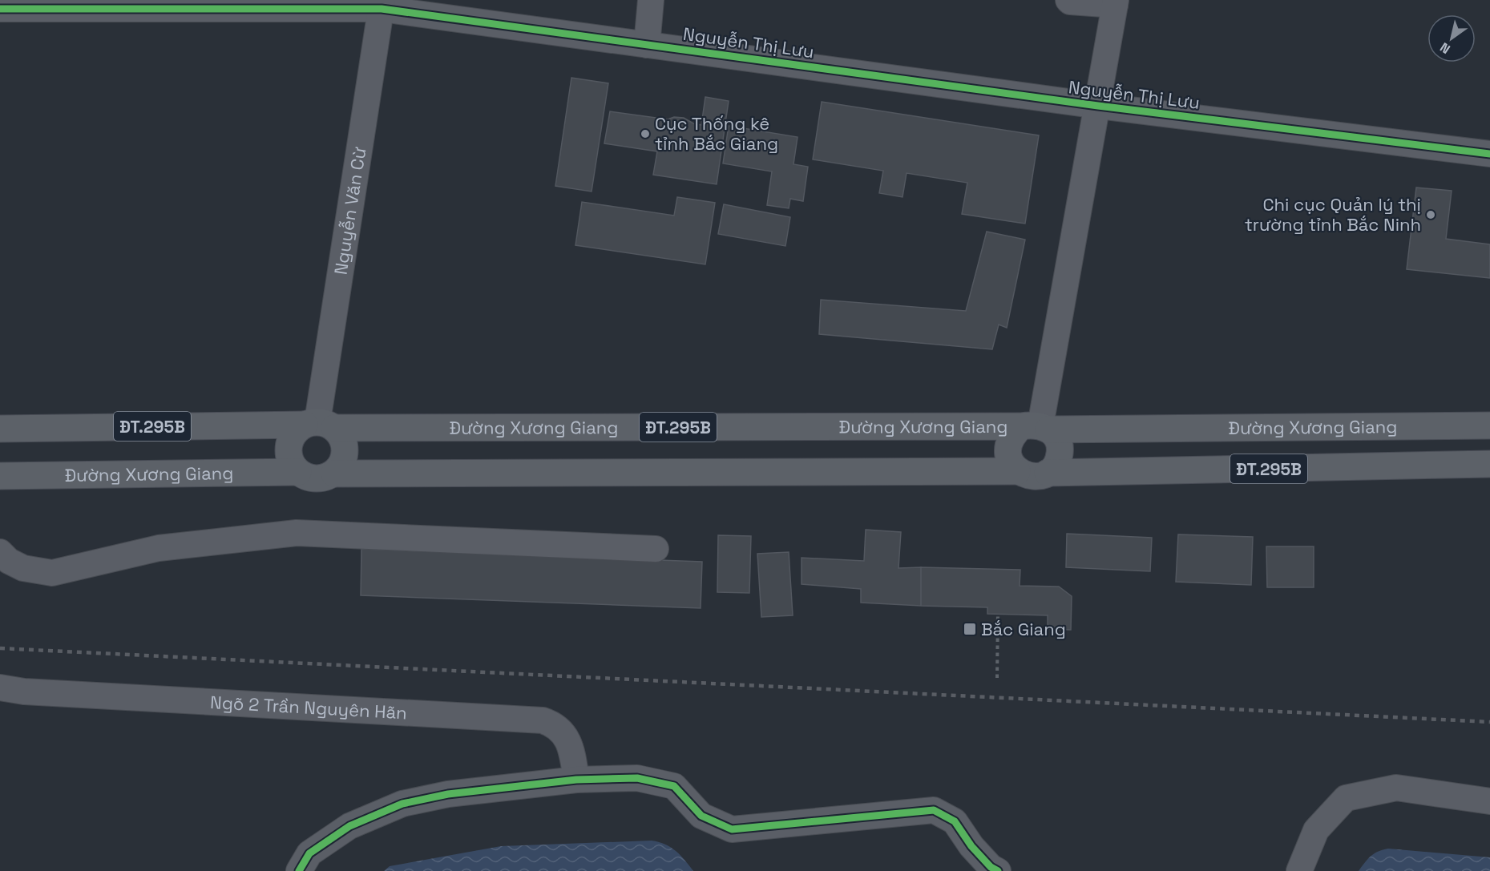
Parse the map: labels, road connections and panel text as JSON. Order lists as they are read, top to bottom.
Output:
{
  "streets": {
    "main road": ["ĐT.295B", "Đường Xương Giang"],
    "street": ["Nguyễn Thị Lưu", "Nguyễn Văn Cừ", "Ngõ 2 Trần Nguyên Hãn"]
  },
  "crossings": [
    ["Nguyễn Thị Lưu", "Nguyễn Văn Cừ"],
    ["Nguyễn Văn Cừ", "ĐT.295B"],
    ["Nguyễn Văn Cừ", "Đường Xương Giang"],
    ["ĐT.295B", "Đường Xương Giang"]
  ],
  "places": {
    "other": ["Cục Thống kê tỉnh Bắc Giang", "Chi cục Quản lý thị trường tỉnh Bắc Ninh"],
    "transit": ["Bắc Giang"]
  },
  "north": "bottom left"
}
